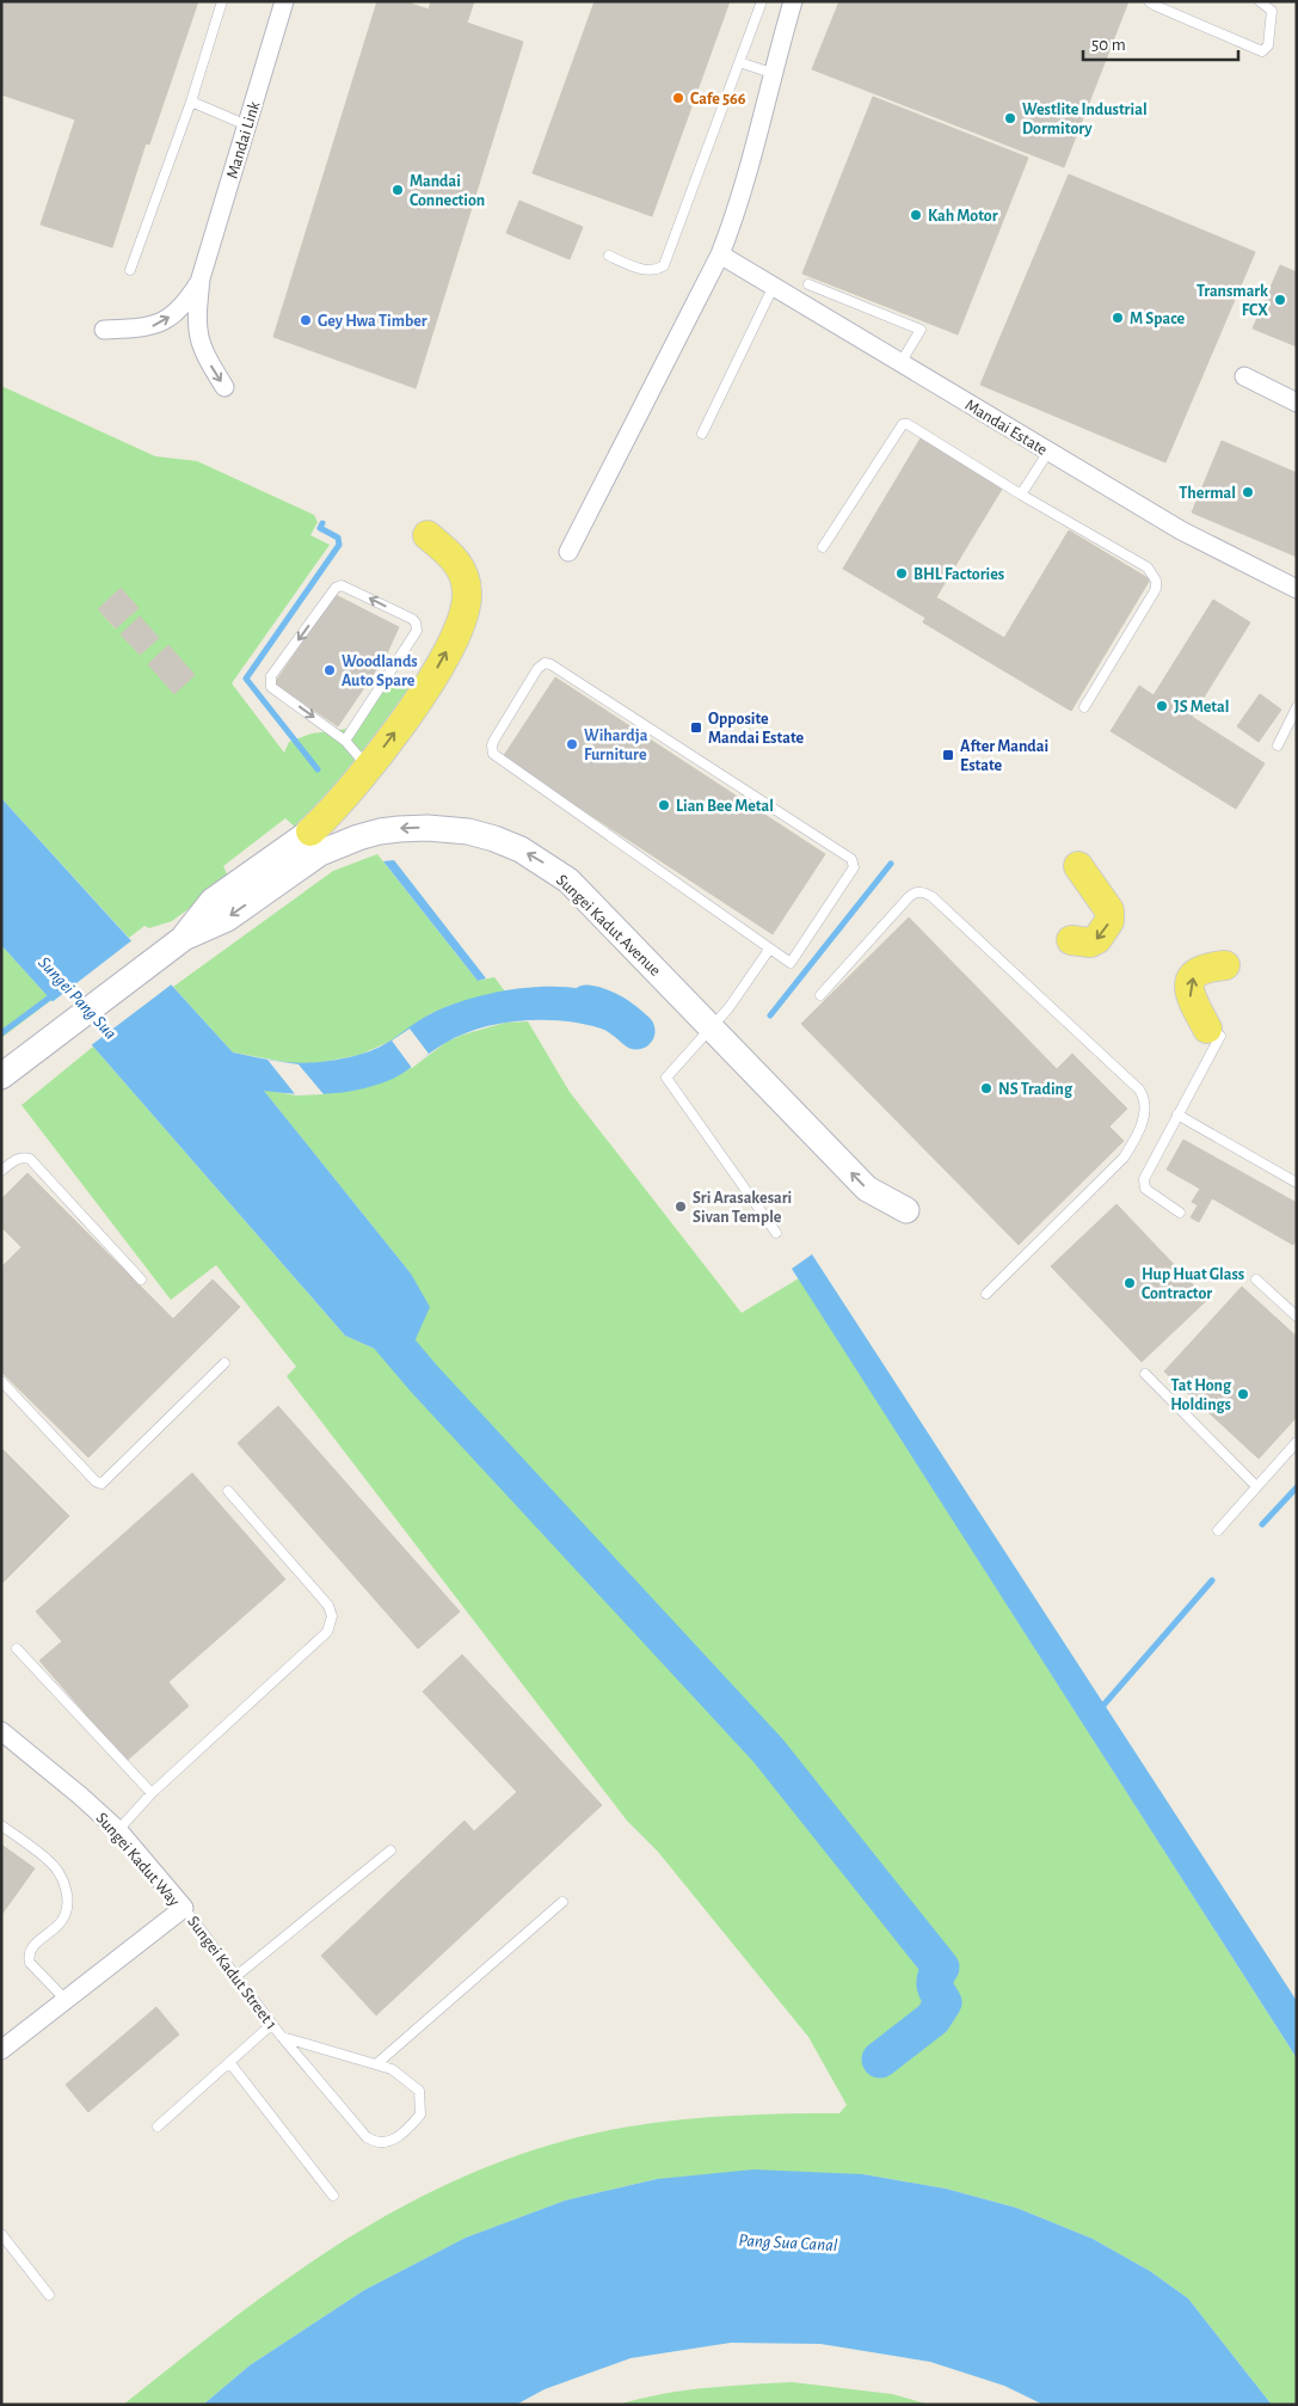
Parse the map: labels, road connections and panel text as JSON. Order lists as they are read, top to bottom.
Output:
{
  "streets": {
    "street": [
      "Mandai Link",
      "Mandai Estate",
      "Sungei Kadut Avenue",
      "Sungei Kadut Way"
    ],
    "lane": ["Sungei Kadut Street 1"]
  },
  "crossings": [
    ["Sungei Kadut Way", "Sungei Kadut Street 1"]
  ],
  "one_way": ["Sungei Kadut Avenue"],
  "water": ["Sungei Pang Sua", "Pang Sua Canal"],
  "places": {
    "other": [
      "Cafe 566",
      "Westlite Industrial Dormitory",
      "Mandai Connection",
      "Kah Motor",
      "Transmark FCX",
      "M Space",
      "Gey Hwa Timber",
      "Thermal",
      "BHL Factories",
      "Woodlands Auto Spare",
      "JS Metal",
      "Wihardja Furniture",
      "Lian Bee Metal",
      "NS Trading",
      "Sri Arasakesari Sivan Temple",
      "Hup Huat Glass Contractor",
      "Tat Hong Holdings"
    ],
    "transit": ["Opposite Mandai Estate", "After Mandai Estate"]
  },
  "scale_bar": "50 m"
}
